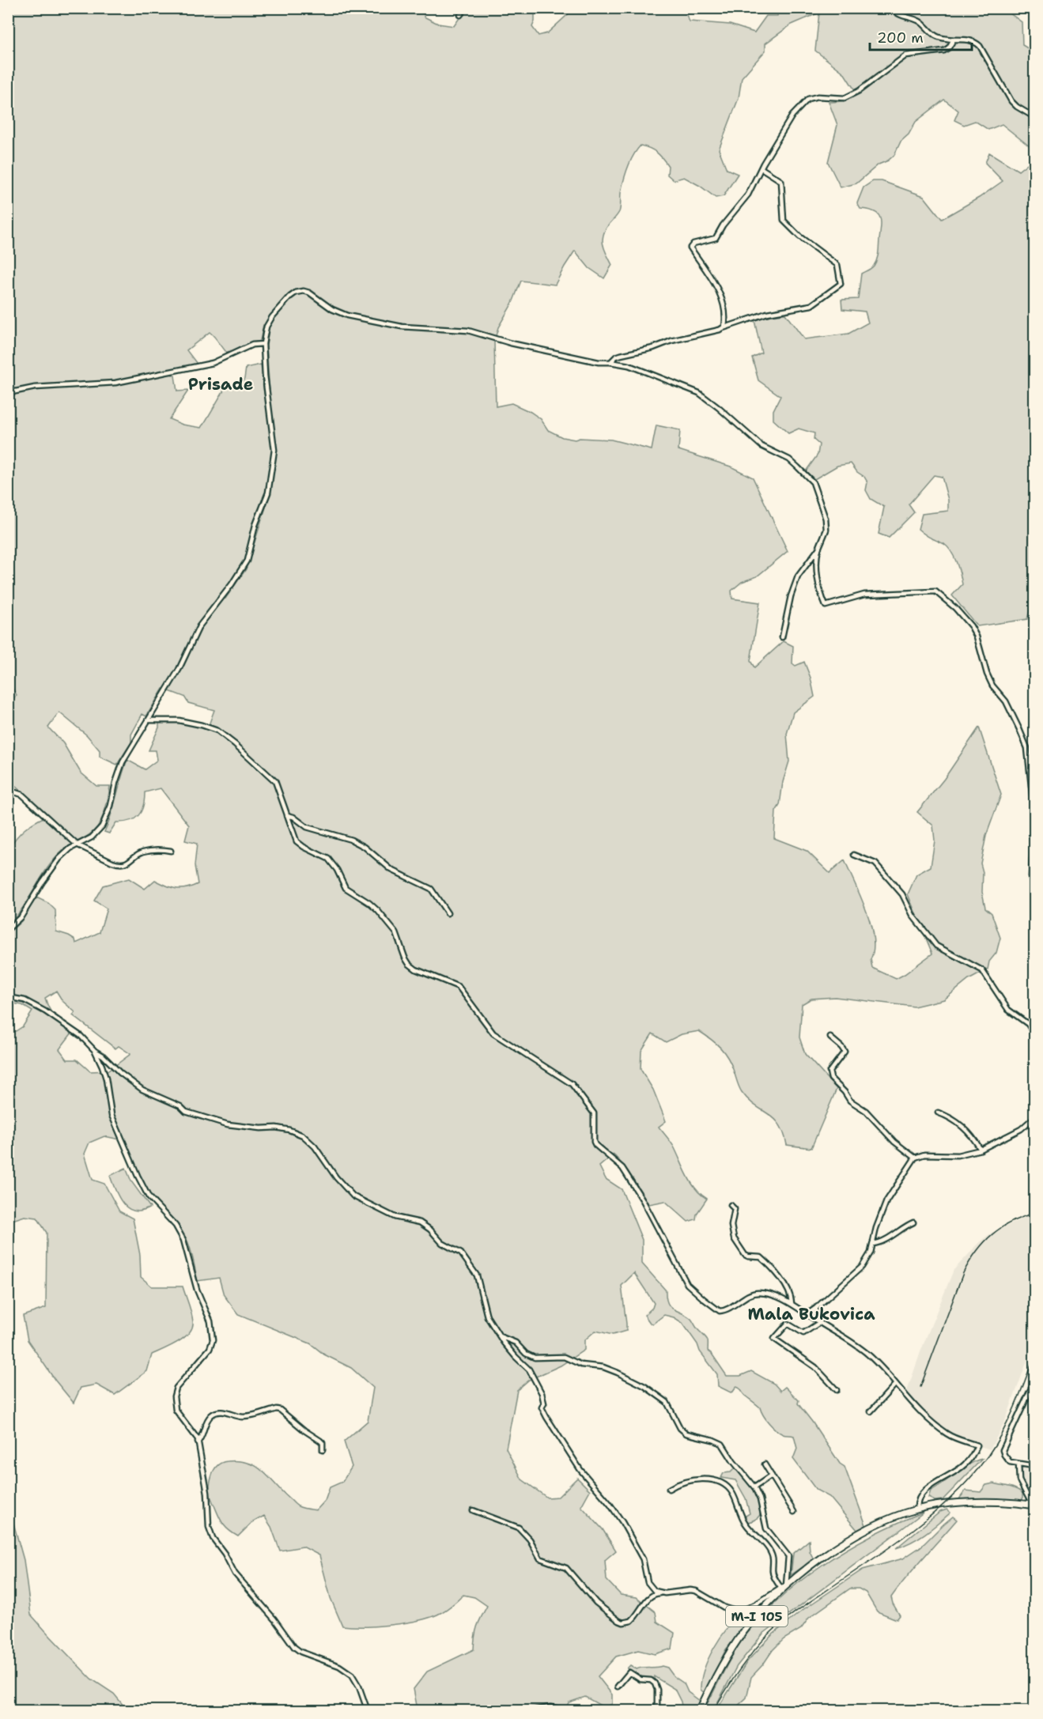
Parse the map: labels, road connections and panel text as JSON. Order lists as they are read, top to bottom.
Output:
{
  "streets": {
    "main road": ["M-I 105"]
  },
  "districts": ["Prisade", "Mala Bukovica"],
  "scale_bar": "200 m"
}
